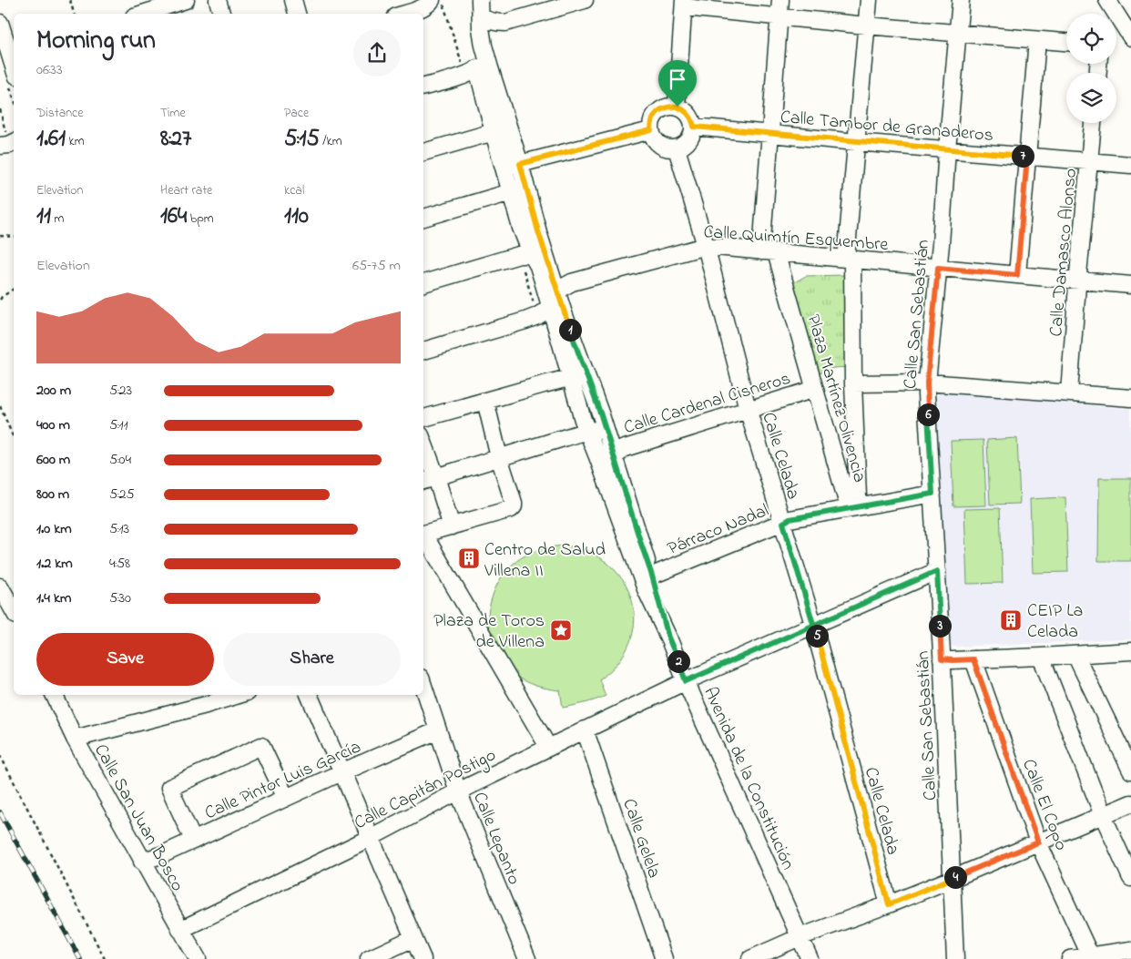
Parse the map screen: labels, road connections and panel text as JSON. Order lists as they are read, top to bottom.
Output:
{
  "streets": {
    "street": [
      "Calle Tambor de Granaderos",
      "Calle Quimtín Esquembre",
      "Calle Damasco Alonso",
      "Calle San Sebastián",
      "Plaza Martínez Olivencia",
      "Calle Cardenal Cisneros",
      "Calle Celada",
      "Párraco Nadal",
      "Avenida de la Constitución",
      "Calle Pintor Luis García",
      "Calle Capitán Postigo",
      "Calle El Copo",
      "Calle San Juan Bosco",
      "Calle Lepanto",
      "Calle Gelela"
    ]
  },
  "crossings": [
    ["Calle Tambor de Granaderos", "Calle Damasco Alonso"],
    ["Calle Tambor de Granaderos", "Calle San Sebastián"],
    ["Calle Tambor de Granaderos", "Plaza Martínez Olivencia"],
    ["Calle Tambor de Granaderos", "Calle Celada"],
    ["Calle Quimtín Esquembre", "Calle Damasco Alonso"],
    ["Calle Quimtín Esquembre", "Calle San Sebastián"],
    ["Calle Quimtín Esquembre", "Plaza Martínez Olivencia"],
    ["Calle Quimtín Esquembre", "Calle Celada"],
    ["Calle San Sebastián", "Párraco Nadal"],
    ["Calle San Sebastián", "Calle Capitán Postigo"],
    ["Plaza Martínez Olivencia", "Calle Cardenal Cisneros"],
    ["Calle Cardenal Cisneros", "Calle Celada"],
    ["Calle Celada", "Párraco Nadal"],
    ["Calle Celada", "Calle Capitán Postigo"],
    ["Avenida de la Constitución", "Calle Capitán Postigo"],
    ["Calle Pintor Luis García", "Calle San Juan Bosco"],
    ["Calle Pintor Luis García", "Calle Lepanto"],
    ["Calle Capitán Postigo", "Calle San Juan Bosco"],
    ["Calle Capitán Postigo", "Calle Lepanto"],
    ["Calle Capitán Postigo", "Calle Gelela"]
  ],
  "places": {
    "building": ["Centro de Salud Villena II", "CEIP La Celada"],
    "place": ["Plaza de Toros de Villena"]
  },
  "page": {
    "heading": ["Morning run", "06:33"],
    "stats": [
      ["Distance", "1.61 km"],
      ["Time", "8:27"],
      ["Pace", "5:15 /km"],
      ["Elevation", "11 m"],
      ["Heart rate", "164 bpm"],
      ["kcal", "110"]
    ],
    "pins": [
      "7",
      "1",
      "6",
      "3",
      "5",
      "2",
      "4"
    ],
    "chart": ["Elevation", "65–75 m"],
    "list": [
      {
        "name": "200 m",
        "note": "5:23"
      },
      {
        "name": "400 m",
        "note": "5:11"
      },
      {
        "name": "600 m",
        "note": "5:04"
      },
      {
        "name": "800 m",
        "note": "5:25"
      },
      {
        "name": "1.0 km",
        "note": "5:13"
      },
      {
        "name": "1.2 km",
        "note": "4:58"
      },
      {
        "name": "1.4 km",
        "note": "5:30"
      }
    ],
    "buttons": ["Save", "Share"]
  }
}
